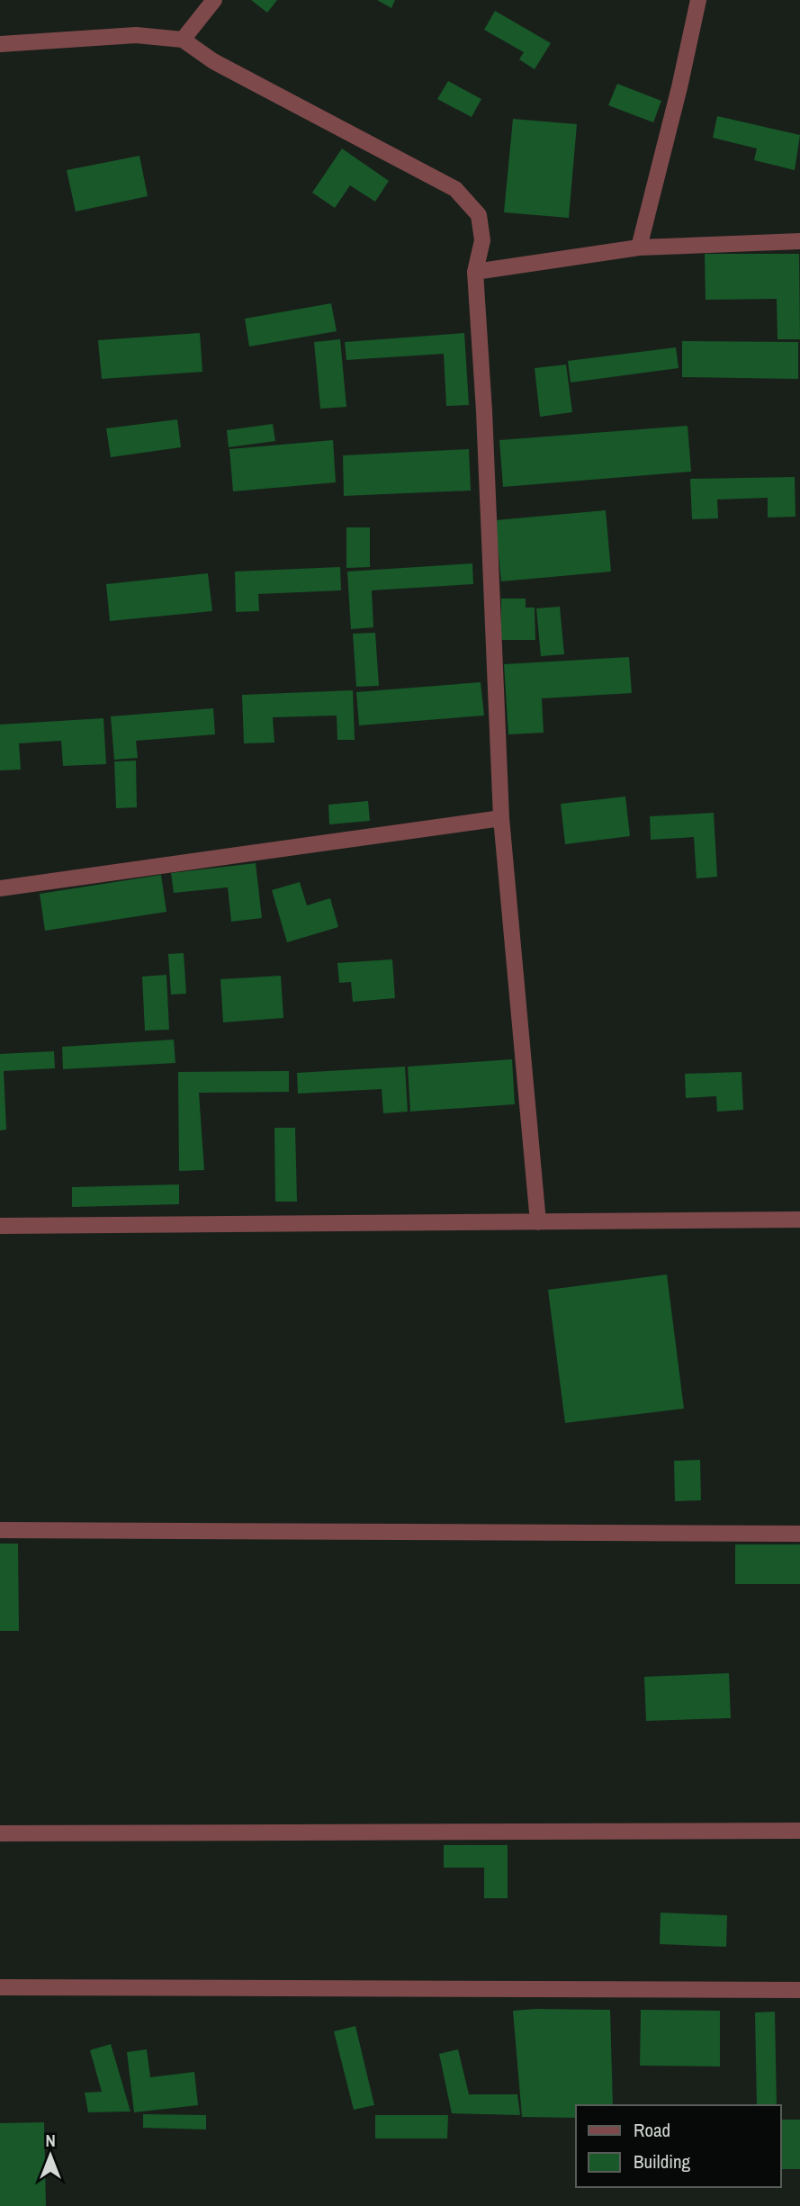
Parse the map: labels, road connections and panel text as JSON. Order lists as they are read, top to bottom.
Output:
{
  "legend": ["Road", "Building"],
  "north": "top"
}
